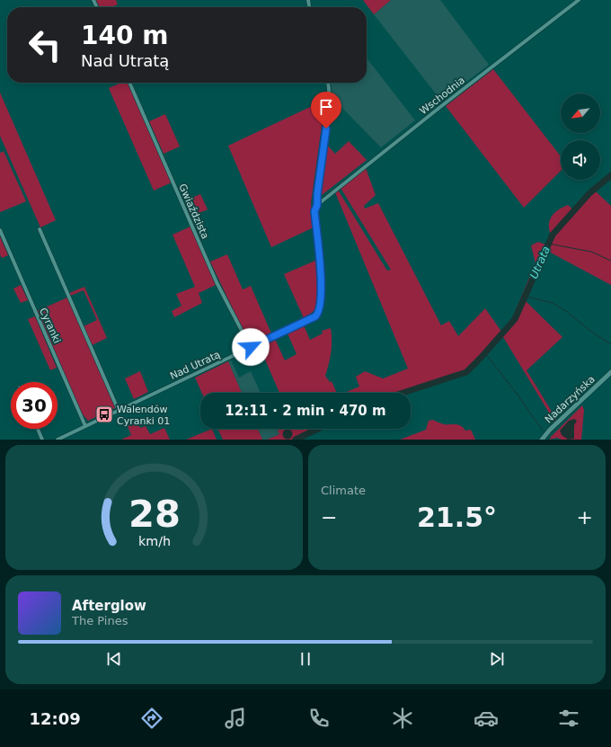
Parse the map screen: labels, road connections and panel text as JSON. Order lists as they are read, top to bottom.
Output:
{
  "streets": {
    "street": [
      "Wschodnia",
      "Gwiaździsta",
      "Cyranki",
      "Nad Utratą",
      "Nadarzyńska"
    ]
  },
  "crossings": [
    ["Wschodnia", "Nad Utratą"],
    ["Gwiaździsta", "Nad Utratą"],
    ["Cyranki", "Nad Utratą"]
  ],
  "water": ["Utrata"],
  "places": {
    "bus stop": ["Walendów Cyranki 01"]
  },
  "north": "bottom left",
  "page": {
    "turn": ["140 m", "Nad Utratą"],
    "limit": "30",
    "trip": "12:11 · 2 min · 470 m",
    "tile": "Climate",
    "heat": ["−", "21.5°", "+"],
    "song": ["Afterglow", "The Pines"],
    "tabs": "12:09",
    "gauge": ["28", "km/h"]
  }
}
